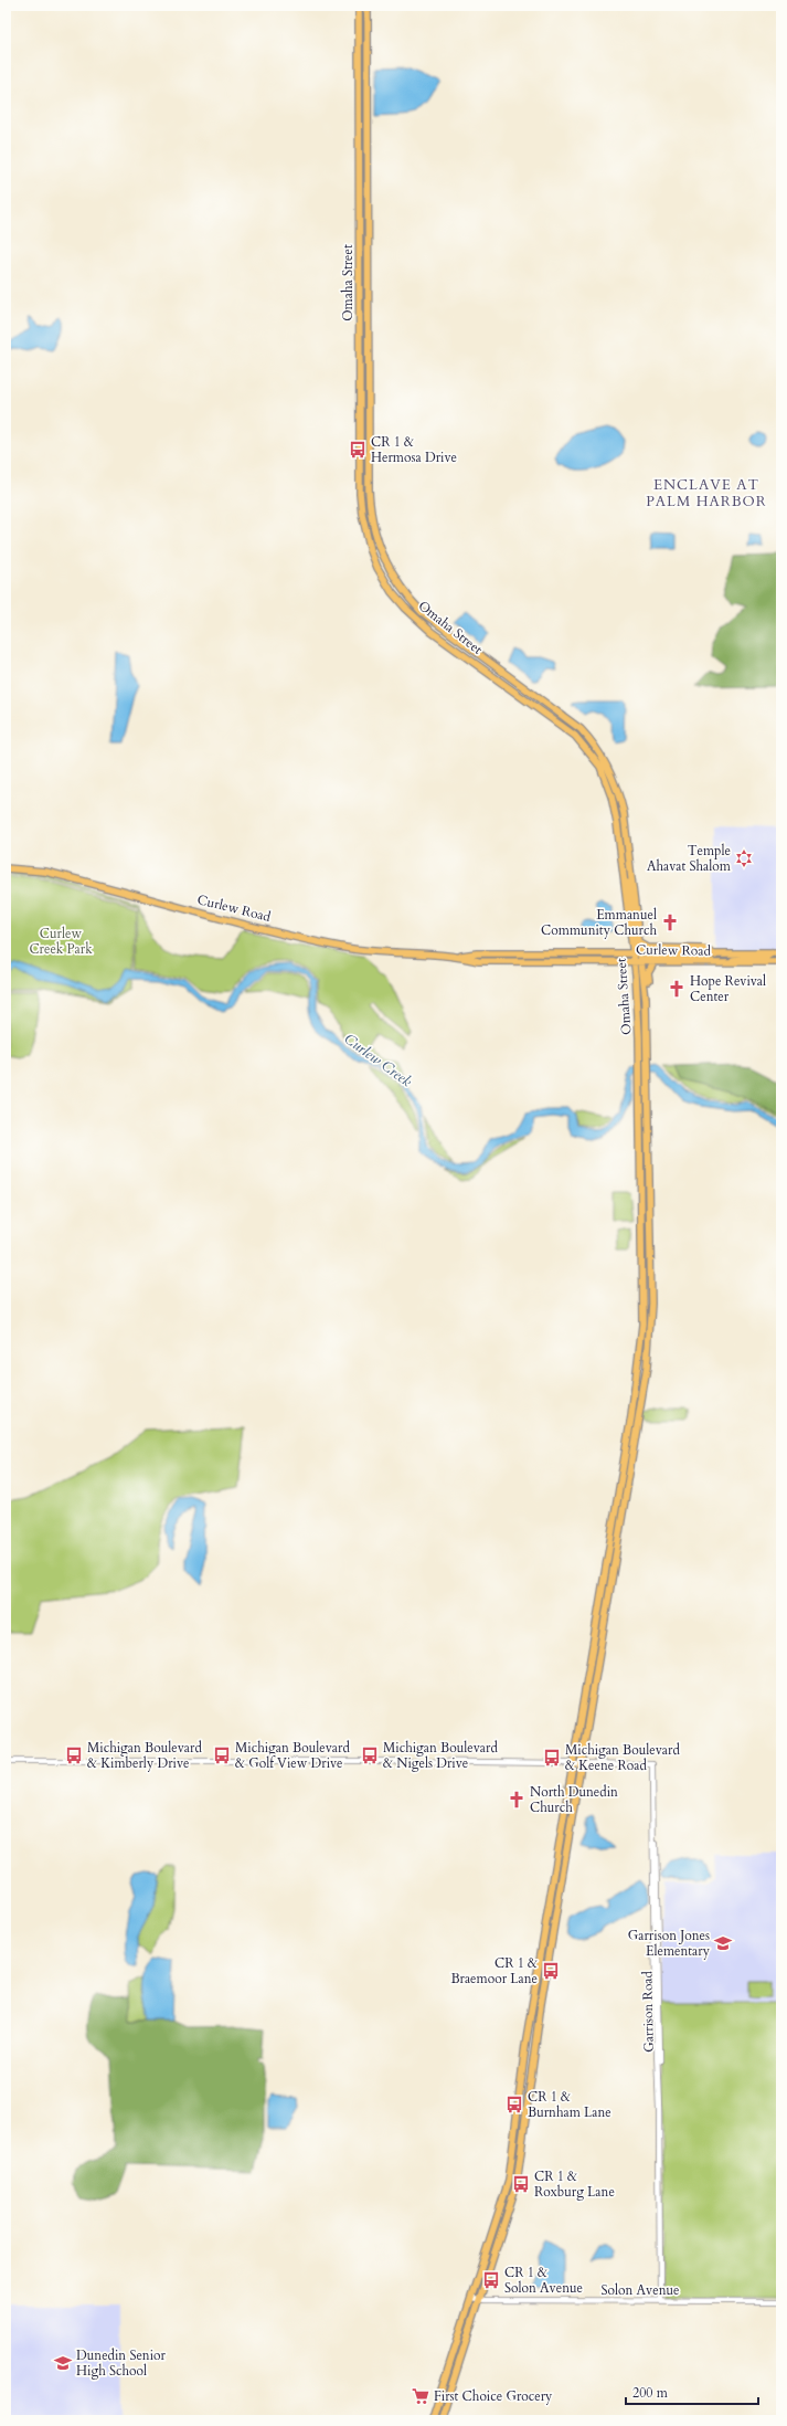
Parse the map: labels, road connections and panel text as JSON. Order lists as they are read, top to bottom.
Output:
{
  "streets": {
    "main road": ["Omaha Street", "Curlew Road"],
    "street": ["Garrison Road", "Solon Avenue"]
  },
  "crossings": [
    ["Omaha Street", "Curlew Road"],
    ["Omaha Street", "Garrison Road"],
    ["Omaha Street", "Solon Avenue"],
    ["Garrison Road", "Solon Avenue"]
  ],
  "districts": ["ENCLAVE AT PALM HARBOR"],
  "water": ["Curlew Creek"],
  "parks": ["Curlew Creek Park"],
  "places": {
    "bus stop": [
      "CR 1 & Hermosa Drive",
      "Michigan Boulevard & Kimberly Drive",
      "Michigan Boulevard & Golf View Drive",
      "Michigan Boulevard & Nigels Drive",
      "Michigan Boulevard & Keene Road",
      "CR 1 & Braemoor Lane",
      "CR 1 & Burnham Lane",
      "CR 1 & Roxburg Lane",
      "CR 1 & Solon Avenue"
    ],
    "synagogue": ["Temple Ahavat Shalom"],
    "church": ["Emmanuel Community Church", "Hope Revival Center", "North Dunedin Church"],
    "school or university": ["Garrison Jones Elementary", "Dunedin Senior High School"],
    "supermarket": ["First Choice Grocery"]
  },
  "scale_bar": "200 m"
}
